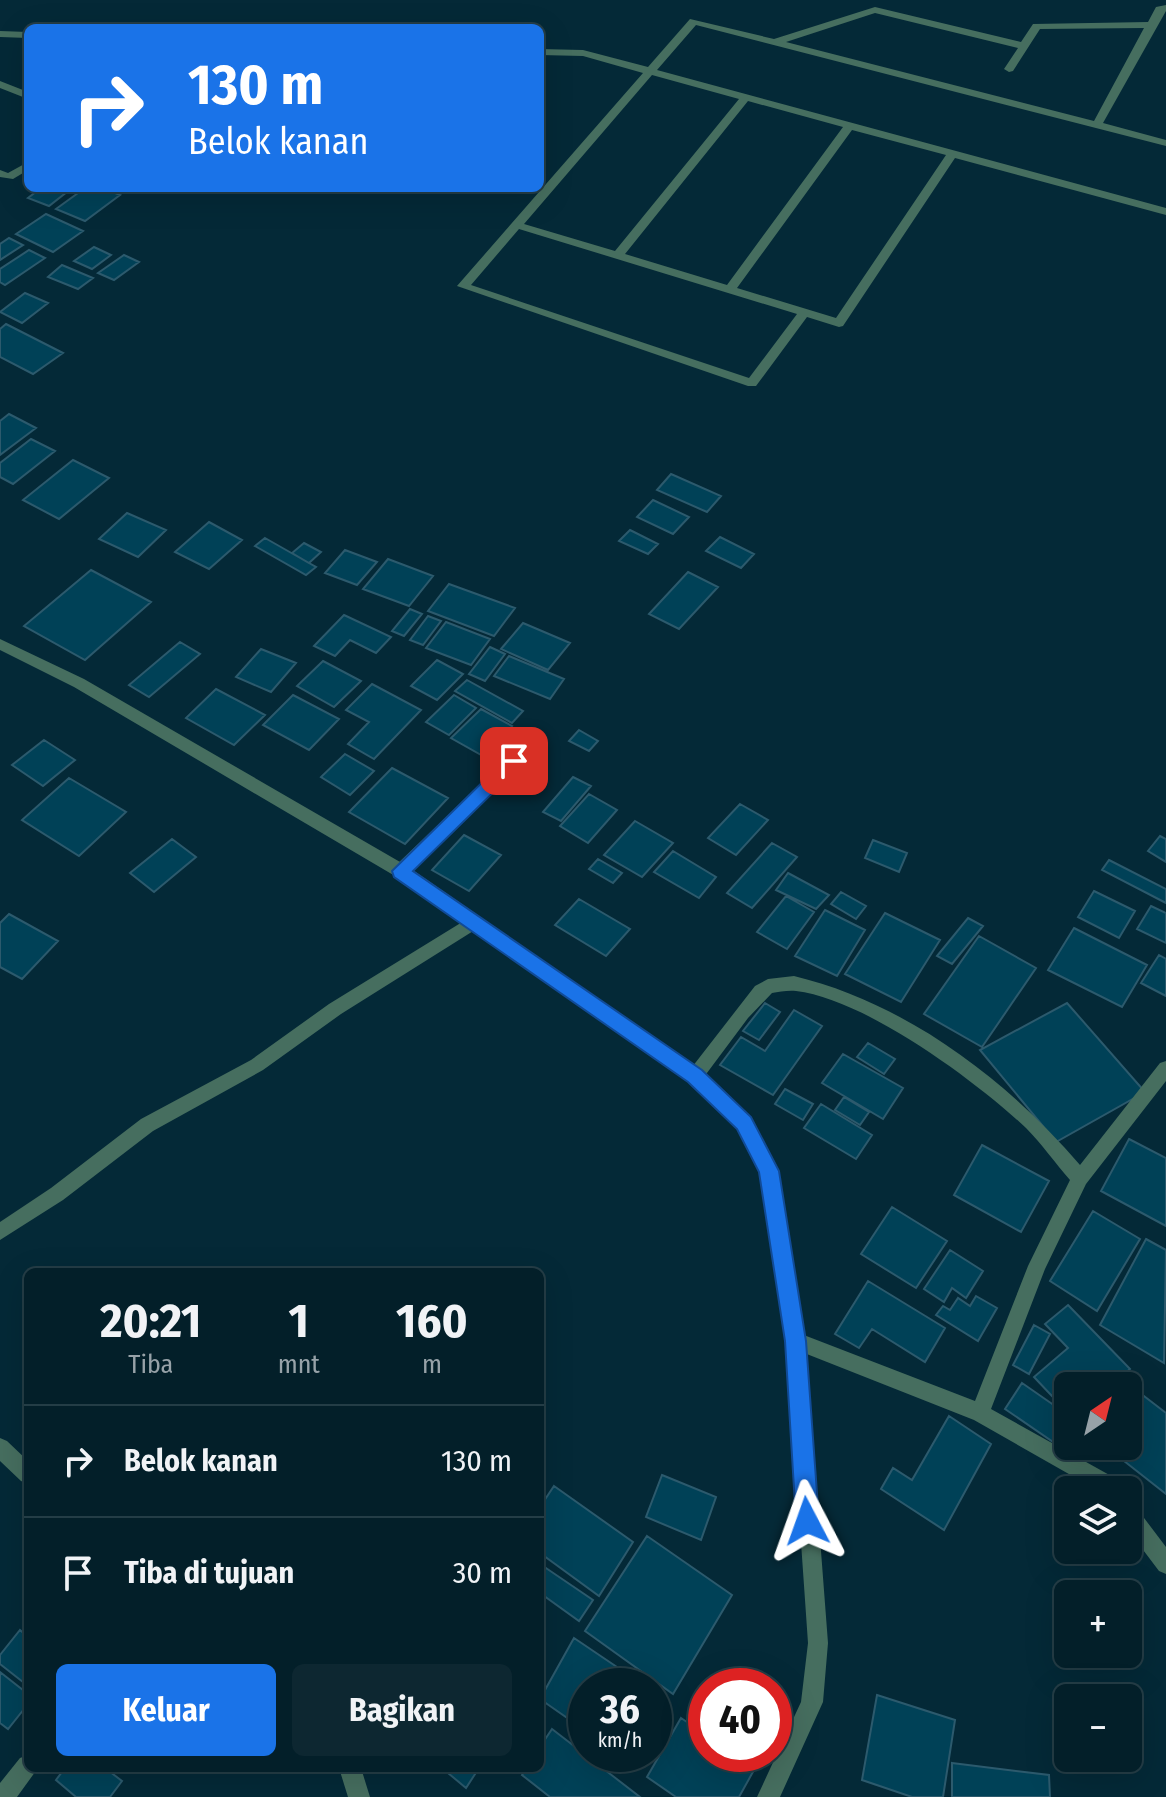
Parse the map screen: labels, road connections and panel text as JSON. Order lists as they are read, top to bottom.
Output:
{
  "north": "top right",
  "page": {
    "turn": ["130 m", "Belok kanan"],
    "eta": [
      "20:21",
      "Tiba",
      "1",
      "mnt",
      "160",
      "m"
    ],
    "map_buttons": ["+", "−"],
    "list": [
      {
        "name": "Belok kanan",
        "value": "130 m"
      },
      {
        "name": "Tiba di tujuan",
        "value": "30 m"
      }
    ],
    "buttons": ["Keluar", "Bagikan"],
    "speed": "36 km/h",
    "limit": "40"
  }
}
